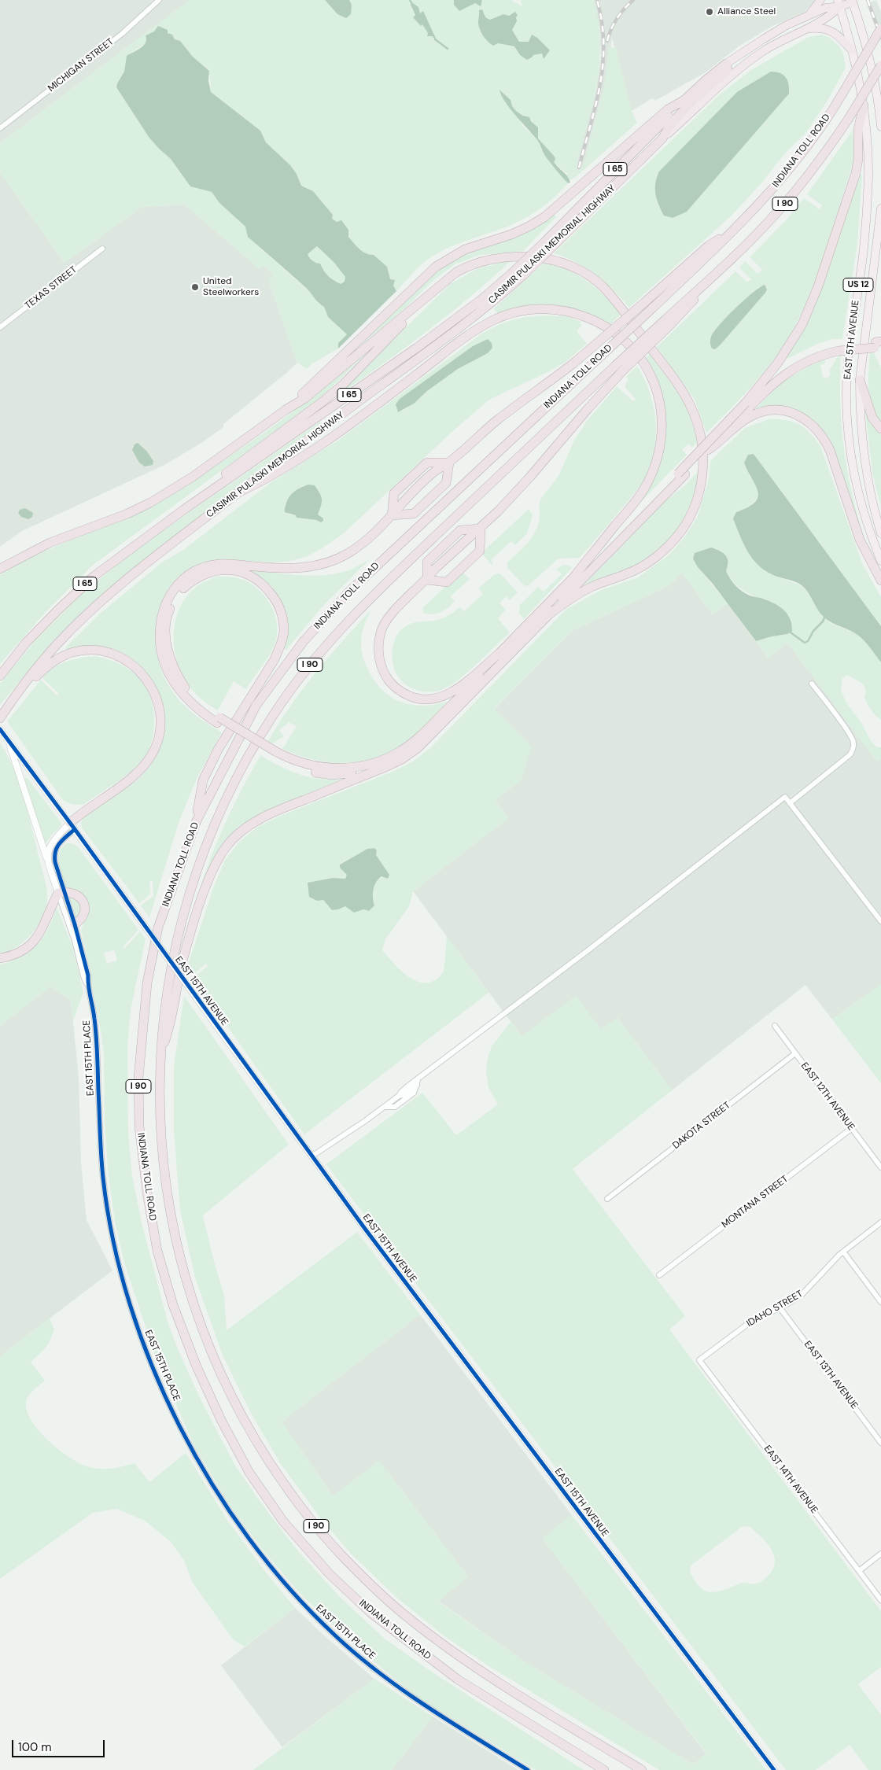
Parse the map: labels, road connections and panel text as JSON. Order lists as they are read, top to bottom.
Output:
{
  "streets": {
    "highway": [
      "INDIANA TOLL ROAD",
      "I 65",
      "I 90",
      "CASIMIR PULASKI MEMORIAL HIGHWAY"
    ],
    "main road": ["US 12", "EAST 5TH AVENUE"],
    "street": [
      "MICHIGAN STREET",
      "TEXAS STREET",
      "EAST 15TH AVENUE",
      "EAST 15TH PLACE",
      "EAST 12TH AVENUE",
      "DAKOTA STREET",
      "MONTANA STREET",
      "IDAHO STREET",
      "EAST 13TH AVENUE",
      "EAST 14TH AVENUE"
    ]
  },
  "crossings": [
    ["CASIMIR PULASKI MEMORIAL HIGHWAY", "EAST 5TH AVENUE"],
    ["EAST 15TH AVENUE", "EAST 15TH PLACE"],
    ["EAST 12TH AVENUE", "DAKOTA STREET"],
    ["EAST 12TH AVENUE", "MONTANA STREET"],
    ["IDAHO STREET", "EAST 13TH AVENUE"],
    ["IDAHO STREET", "EAST 14TH AVENUE"]
  ],
  "places": ["Alliance Steel", "United Steelworkers"],
  "scale_bar": "100 m"
}
